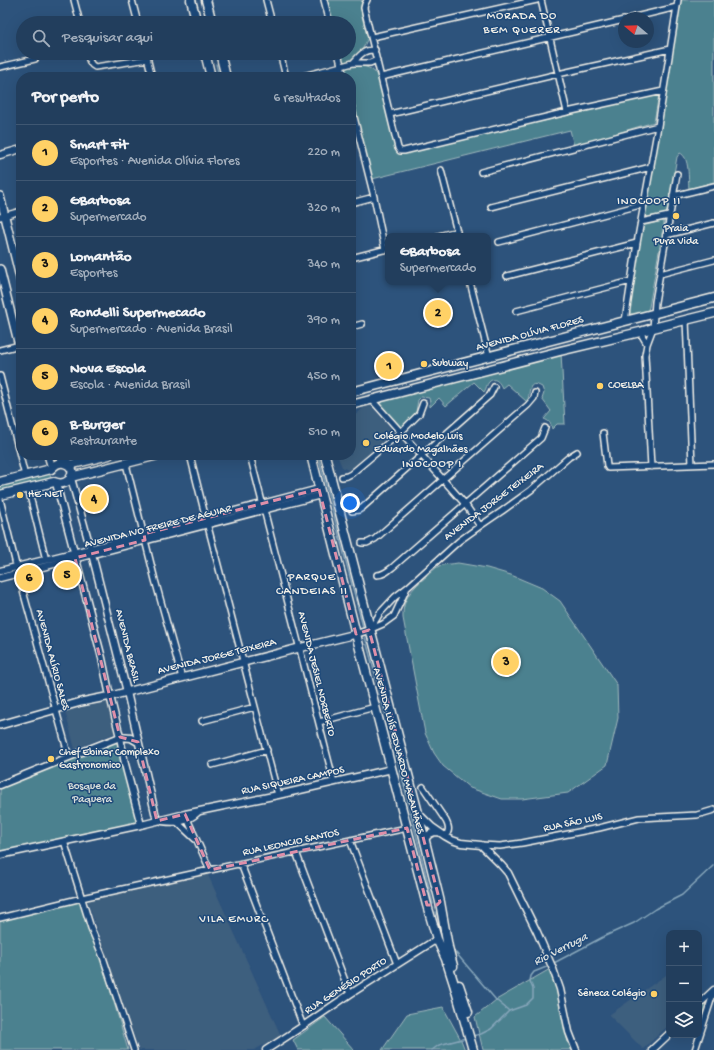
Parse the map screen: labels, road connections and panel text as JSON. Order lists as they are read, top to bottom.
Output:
{
  "streets": {
    "main road": [
      "AVENIDA OLÍVIA FLORES",
      "AVENIDA JORGE TEIXEIRA",
      "AVENIDA BRASIL",
      "AVENIDA LUÍS EDUARDO MAGALHÃES"
    ],
    "street": [
      "AVENIDA IVO FREIRE DE AGUIAR",
      "AVENIDA ALÍRIO SALES",
      "AVENIDA JESIEL NORBERTO",
      "RUA SIQUEIRA CAMPOS",
      "RUA SÃO LUIS",
      "RUA LEONCIO SANTOS",
      "RUA GENÉSIO PORTO"
    ]
  },
  "crossings": [
    ["AVENIDA JORGE TEIXEIRA", "AVENIDA BRASIL"],
    ["AVENIDA JORGE TEIXEIRA", "AVENIDA ALÍRIO SALES"],
    ["AVENIDA JORGE TEIXEIRA", "AVENIDA JESIEL NORBERTO"],
    ["AVENIDA JORGE TEIXEIRA", "AVENIDA LUÍS EDUARDO MAGALHÃES"],
    ["AVENIDA IVO FREIRE DE AGUIAR", "AVENIDA BRASIL"],
    ["AVENIDA IVO FREIRE DE AGUIAR", "AVENIDA ALÍRIO SALES"],
    ["AVENIDA IVO FREIRE DE AGUIAR", "AVENIDA JESIEL NORBERTO"],
    ["AVENIDA IVO FREIRE DE AGUIAR", "AVENIDA LUÍS EDUARDO MAGALHÃES"],
    ["AVENIDA BRASIL", "RUA SIQUEIRA CAMPOS"],
    ["AVENIDA JESIEL NORBERTO", "RUA SIQUEIRA CAMPOS"],
    ["AVENIDA LUÍS EDUARDO MAGALHÃES", "RUA SIQUEIRA CAMPOS"],
    ["AVENIDA LUÍS EDUARDO MAGALHÃES", "RUA SÃO LUIS"],
    ["AVENIDA LUÍS EDUARDO MAGALHÃES", "RUA LEONCIO SANTOS"],
    ["AVENIDA LUÍS EDUARDO MAGALHÃES", "RUA GENÉSIO PORTO"]
  ],
  "districts": [
    "MORADA DO BEM QUERER",
    "INOCOOP II",
    "INOCOOP I",
    "PARQUE CANDEIAS II",
    "VILA EMURC"
  ],
  "water": ["Rio Verruga"],
  "parks": ["Bosque da Paquera"],
  "places": [
    "Praia Pura Vida",
    "Subway",
    "COELBA",
    "Colégio Modelo Luis Eduardo Magalhães",
    "HE-NET",
    "Chef Ebiner Complexo Gastronomico",
    "Sêneca Colégio"
  ],
  "north": "left",
  "page": {
    "search": "Pesquisar aqui",
    "heading": ["Por perto", "6 resultados"],
    "list": [
      {
        "mark": "1",
        "name": "Smart Fit",
        "note": "Esportes · Avenida Olívia Flores",
        "value": "220 m"
      },
      {
        "mark": "2",
        "name": "GBarbosa",
        "note": "Supermercado",
        "value": "320 m"
      },
      {
        "mark": "3",
        "name": "Lomantão",
        "note": "Esportes",
        "value": "340 m"
      },
      {
        "mark": "4",
        "name": "Rondelli Supermecado",
        "note": "Supermercado · Avenida Brasil",
        "value": "390 m"
      },
      {
        "mark": "5",
        "name": "Nova Escola",
        "note": "Escola · Avenida Brasil",
        "value": "450 m"
      },
      {
        "mark": "6",
        "name": "B-Burger",
        "note": "Restaurante",
        "value": "510 m"
      }
    ],
    "popup": ["GBarbosa", "Supermercado"],
    "pins": [
      "2",
      "1",
      "4",
      "5",
      "6",
      "3"
    ],
    "map_buttons": ["+", "−"]
  }
}
